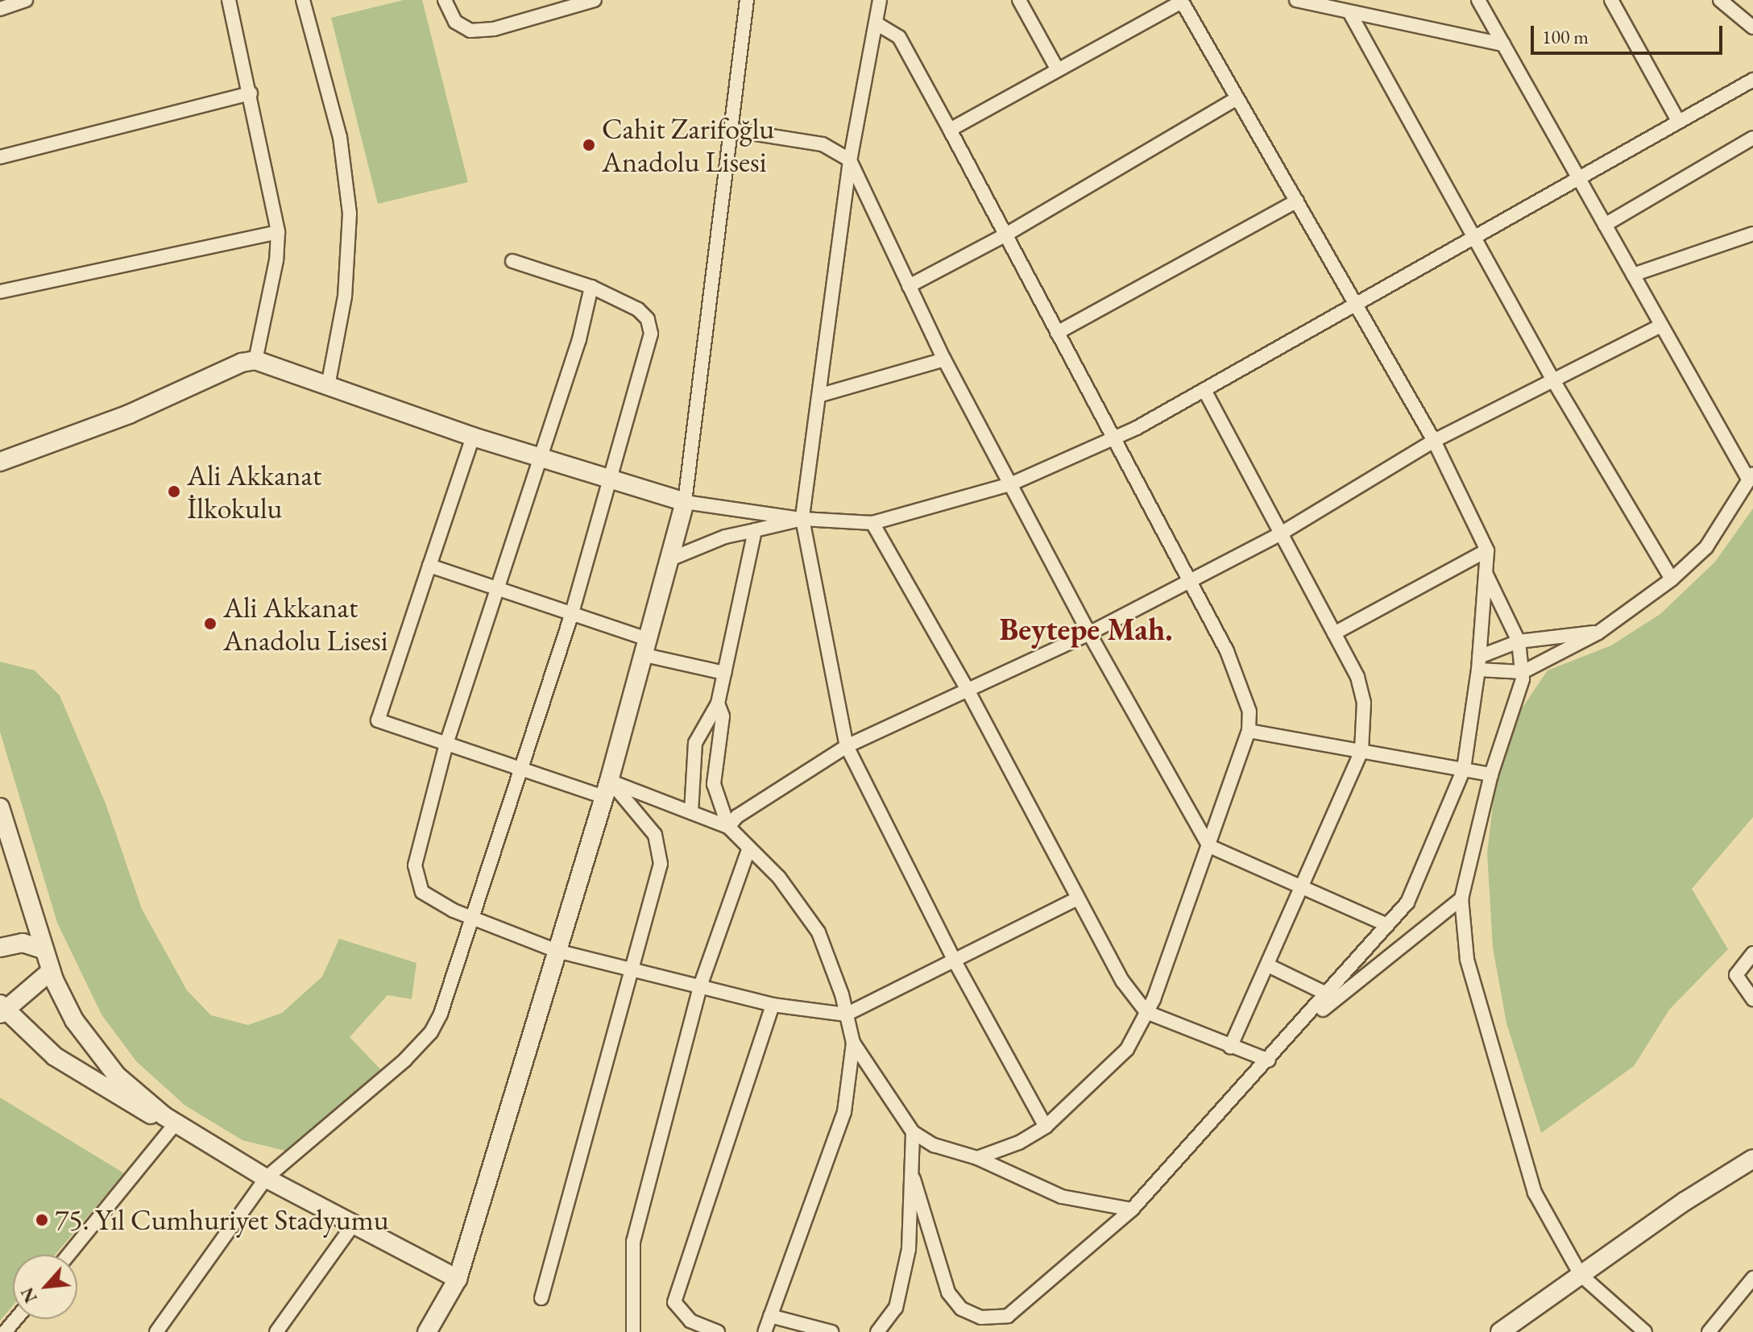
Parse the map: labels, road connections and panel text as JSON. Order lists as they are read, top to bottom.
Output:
{
  "districts": ["Beytepe Mah."],
  "places": [
    "Cahit Zarifoğlu Anadolu Lisesi",
    "Ali Akkanat İlkokulu",
    "Ali Akkanat Anadolu Lisesi",
    "75. Yıl Cumhuriyet Stadyumu"
  ],
  "scale_bar": "100 m",
  "north": "bottom left"
}
